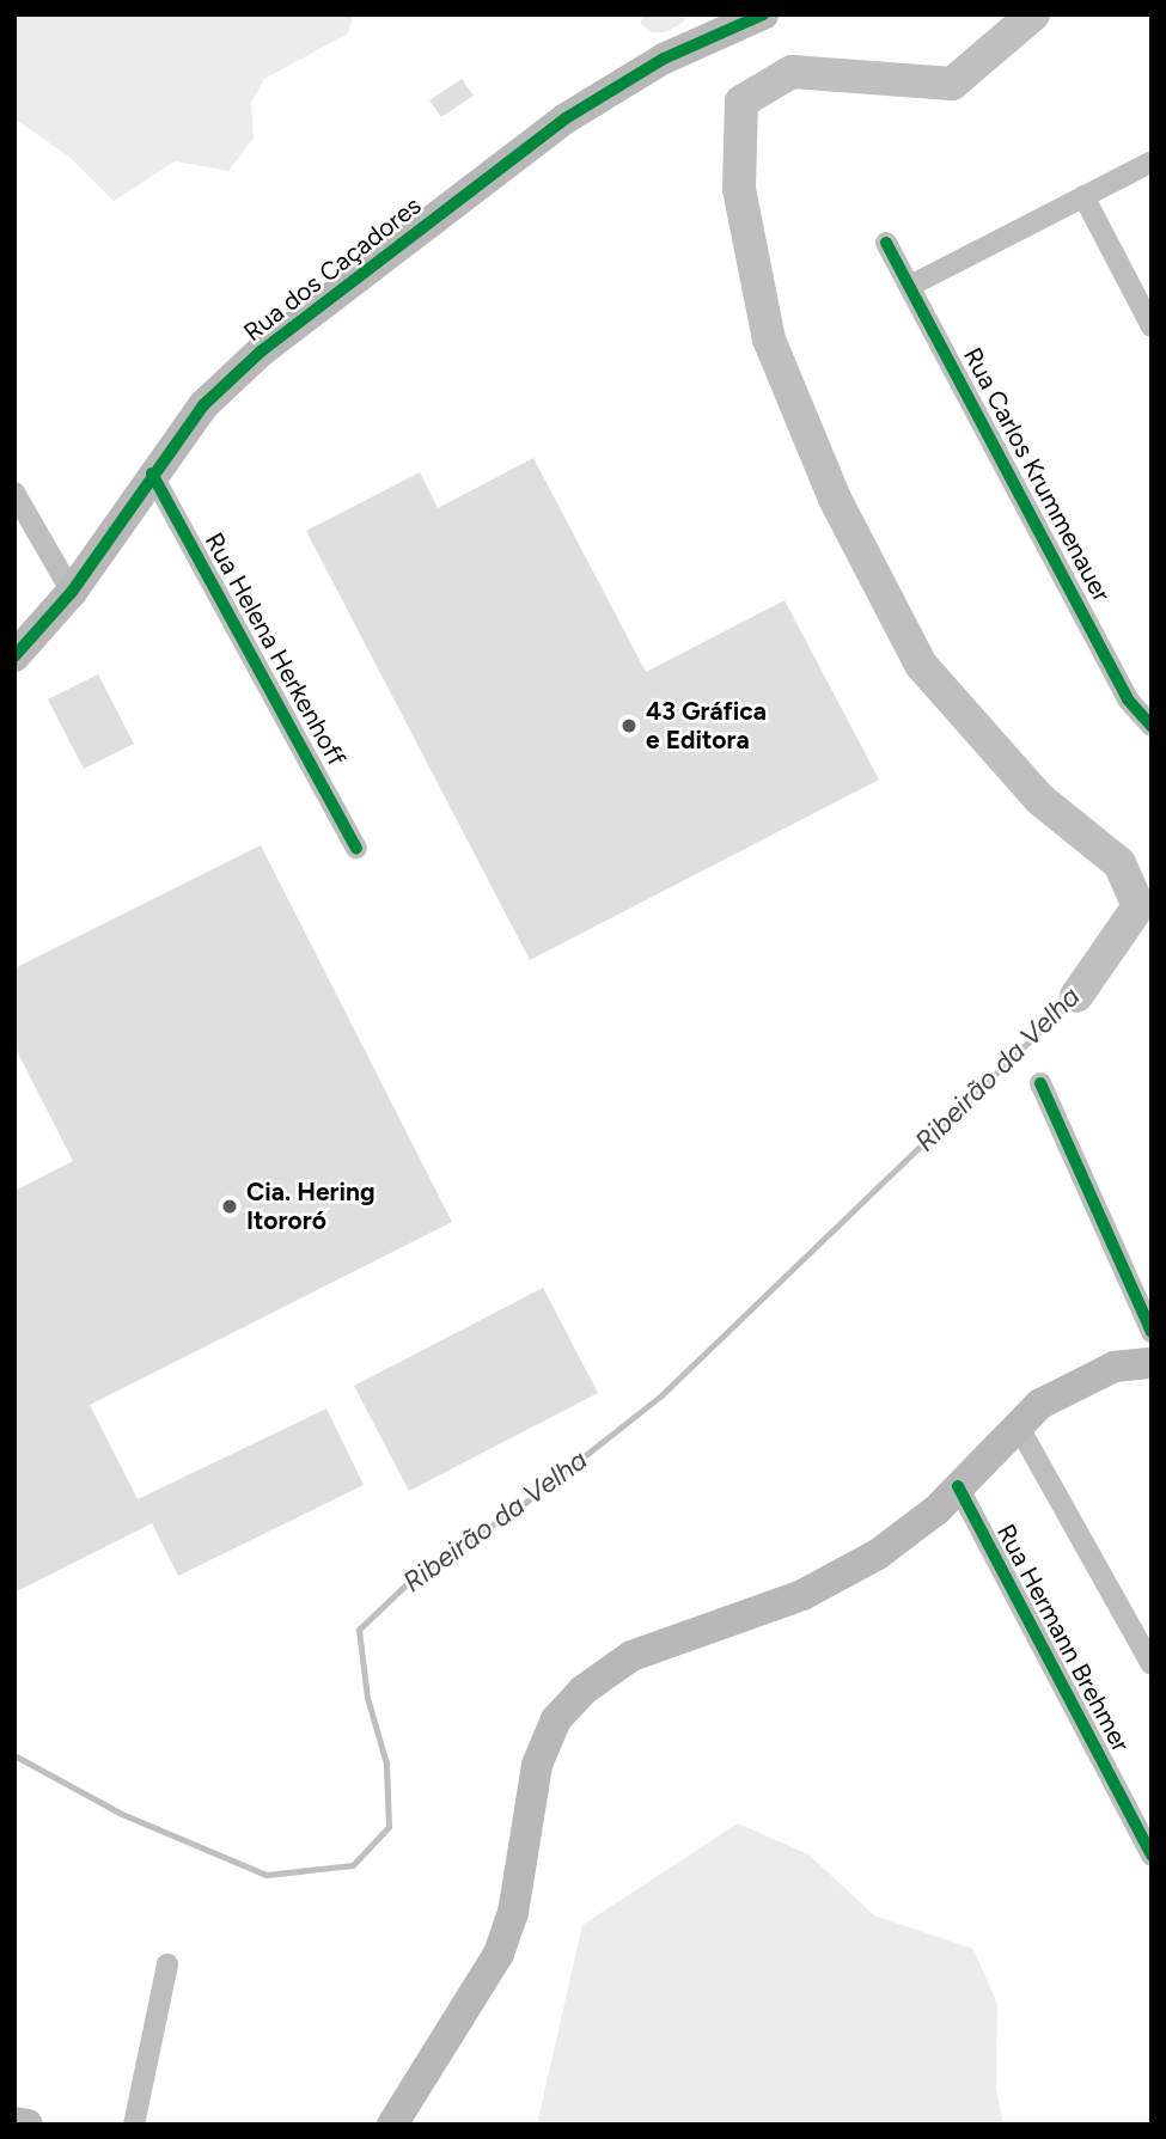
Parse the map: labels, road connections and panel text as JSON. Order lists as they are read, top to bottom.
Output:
{
  "streets": {
    "main road": ["Rua dos Caçadores"],
    "street": ["Rua Carlos Krummenauer", "Rua Helena Herkenhoff", "Rua Hermann Brehmer"]
  },
  "crossings": [
    ["Rua dos Caçadores", "Rua Helena Herkenhoff"]
  ],
  "water": ["Ribeirão da Velha"],
  "places": ["43 Gráfica e Editora", "Cia. Hering Itororó"]
}
